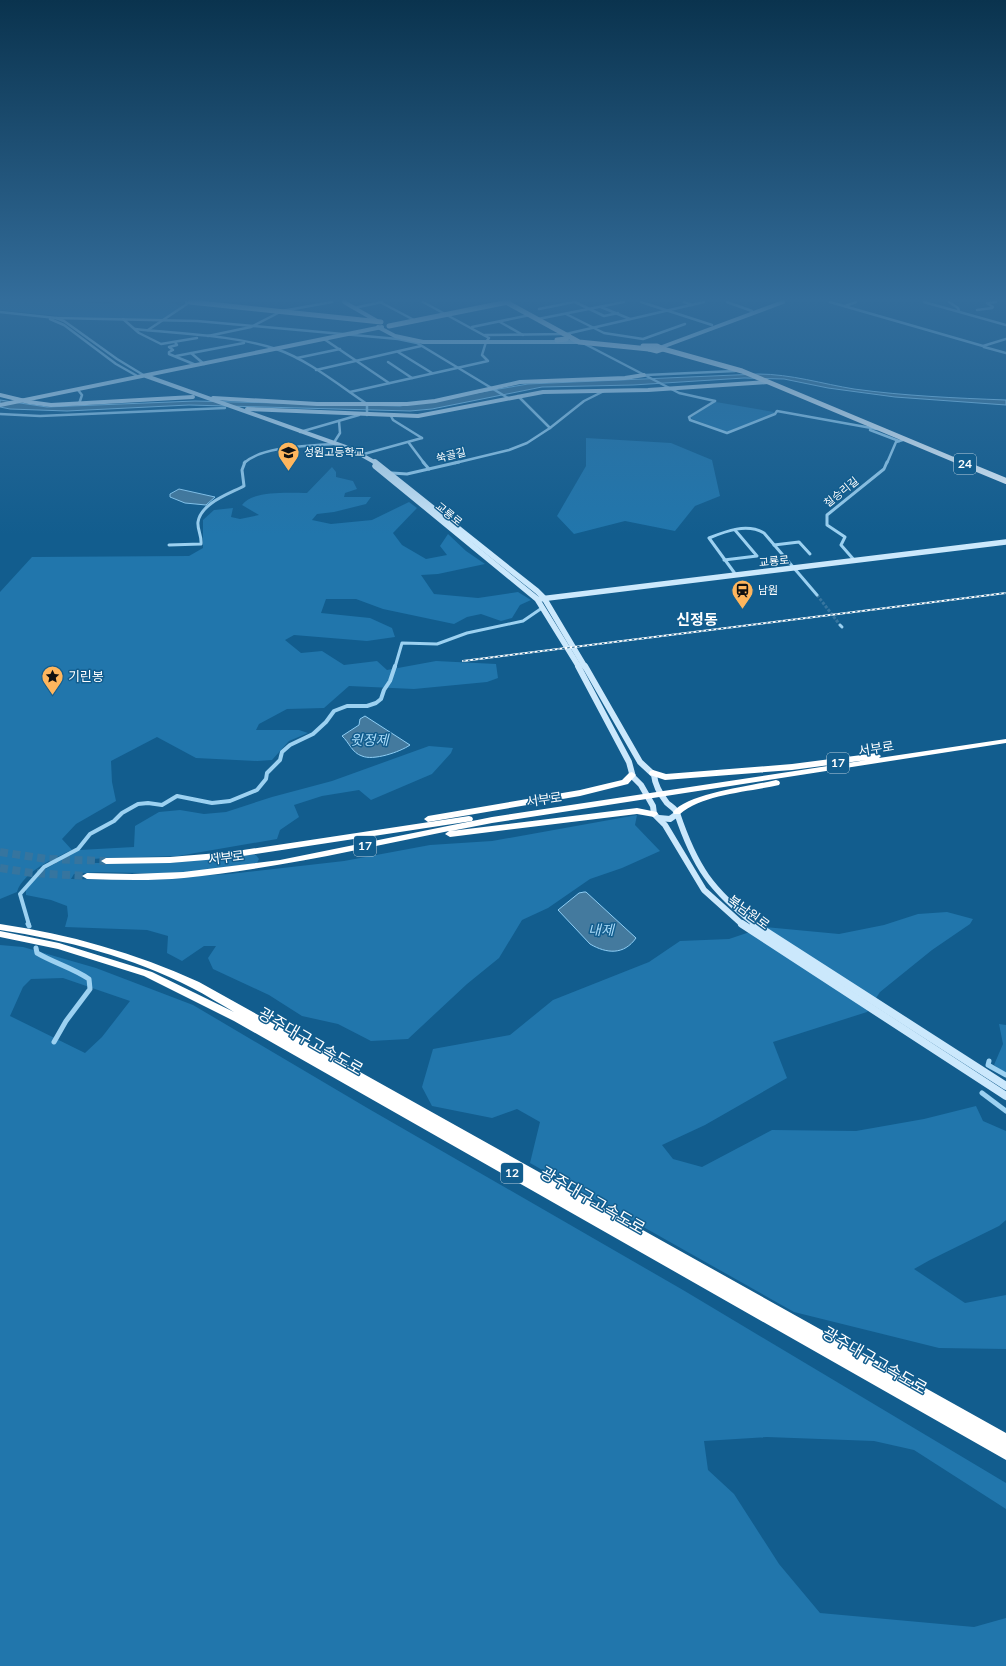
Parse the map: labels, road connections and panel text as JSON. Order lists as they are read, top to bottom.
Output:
{
  "streets": {
    "highway": [
      "서부로",
      "17",
      "광주대구고속도로",
      "12"
    ],
    "main road": ["24"],
    "street": [
      "쑥골길",
      "칠승리길",
      "교룡로",
      "북남원로"
    ]
  },
  "crossings": [
    ["칠승리길", "교룡로"]
  ],
  "districts": ["신정동"],
  "water": ["윗정제", "내제"],
  "places": {
    "school or university": ["성원고등학교"],
    "station": ["남원"],
    "place": ["기린봉"]
  }
}
